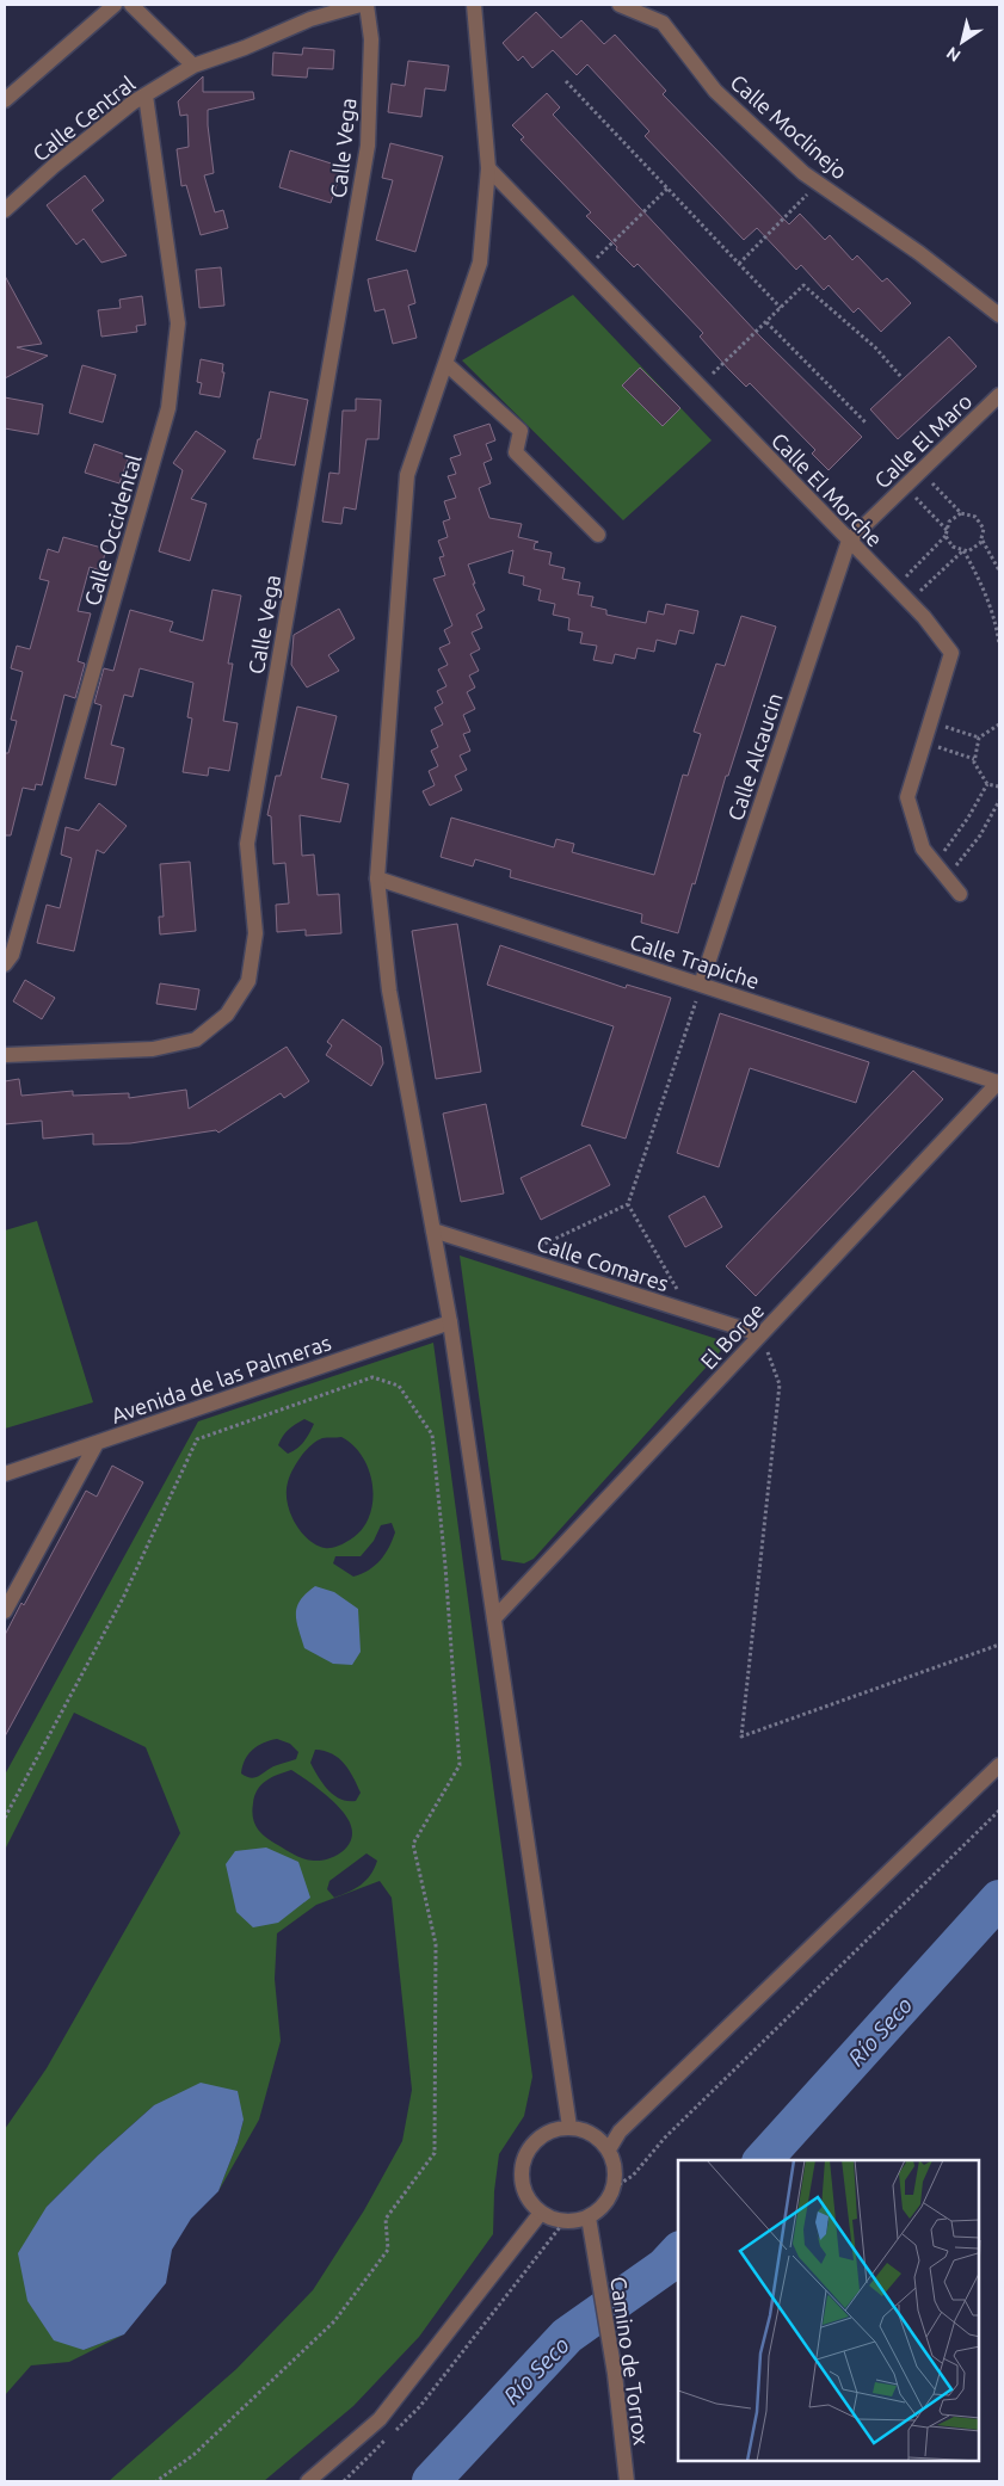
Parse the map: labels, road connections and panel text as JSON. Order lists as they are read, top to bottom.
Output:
{
  "streets": {
    "street": [
      "Calle Central",
      "Calle Moclinejo",
      "Calle Vega",
      "Calle El Maro",
      "Calle El Morche",
      "Calle Occidental",
      "Calle Alcaucin",
      "Calle Trapiche",
      "Calle Comares",
      "El Borge",
      "Avenida de las Palmeras",
      "Camino de Torrox"
    ]
  },
  "crossings": [
    ["Calle Central", "Calle Occidental"],
    ["Calle El Maro", "Calle El Morche"],
    ["Calle El Maro", "Calle Alcaucin"],
    ["Calle El Morche", "Calle Alcaucin"],
    ["Calle Alcaucin", "Calle Trapiche"],
    ["Calle Trapiche", "El Borge"],
    ["Calle Comares", "El Borge"]
  ],
  "water": ["Río Seco"],
  "north": "bottom left"
}
